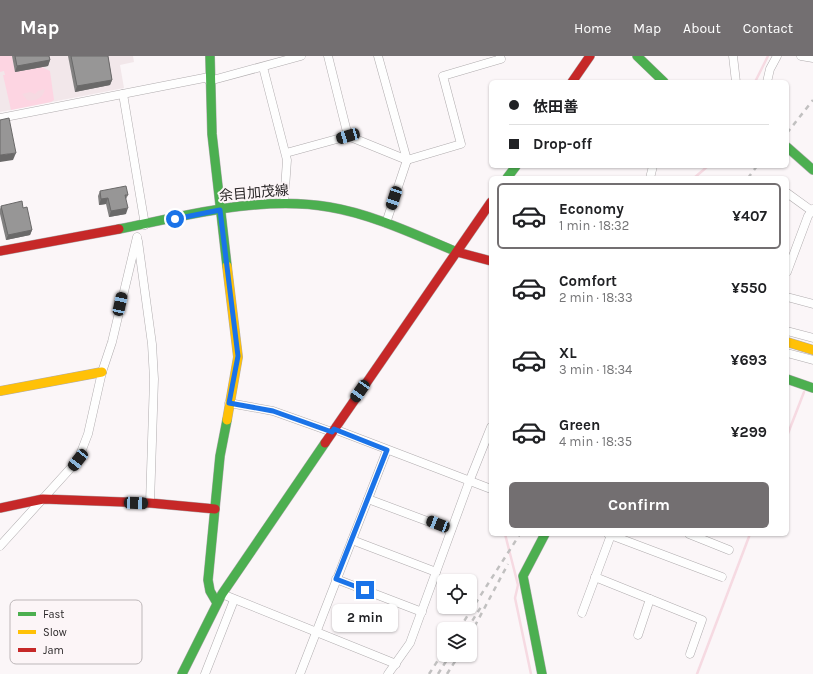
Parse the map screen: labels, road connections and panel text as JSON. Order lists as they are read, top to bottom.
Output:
{
  "streets": {
    "street": ["余目加茂線"]
  },
  "legend": ["Fast", "Slow", "Jam"],
  "page": {
    "header": "Map",
    "nav": [
      "Home",
      "Map",
      "About",
      "Contact"
    ],
    "banner": ["依田善", "Drop-off"],
    "list": [
      {
        "name": "Economy",
        "note": "1 min · 18:32",
        "value": "¥407"
      },
      {
        "name": "Comfort",
        "note": "2 min · 18:33",
        "value": "¥550"
      },
      {
        "name": "XL",
        "note": "3 min · 18:34",
        "value": "¥693"
      },
      {
        "name": "Green",
        "note": "4 min · 18:35",
        "value": "¥299"
      }
    ],
    "buttons": "Confirm",
    "bubble": "2 min"
  }
}
